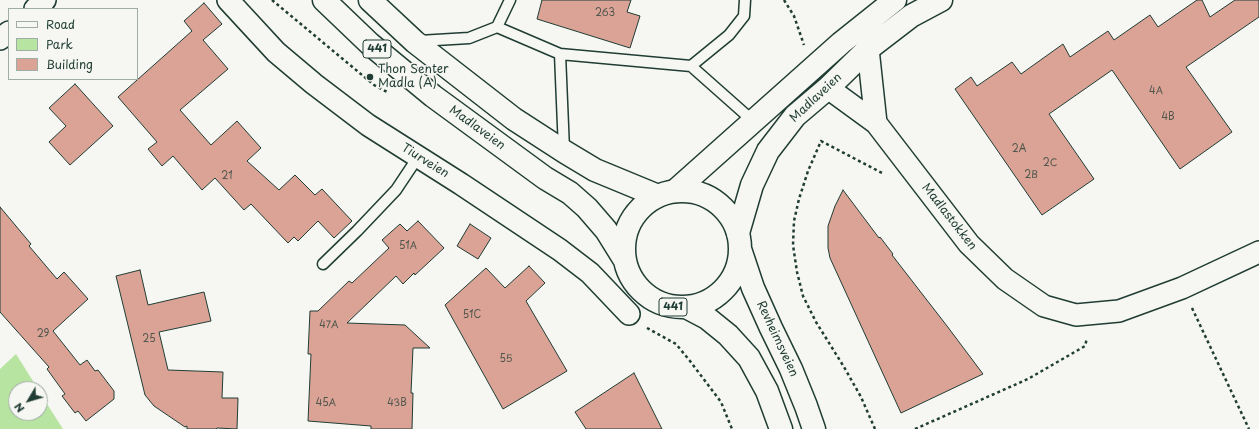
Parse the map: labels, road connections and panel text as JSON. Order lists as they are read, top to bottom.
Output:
{
  "streets": {
    "main road": ["441", "Madlaveien", "Revheimsveien"],
    "street": ["Tiurveien", "Madlastokken"]
  },
  "crossings": [
    ["441", "Madlaveien"],
    ["441", "Revheimsveien"],
    ["Madlaveien", "Madlastokken"],
    ["Madlaveien", "Revheimsveien"]
  ],
  "places": ["Thon Senter Madla (A)"],
  "house_numbers": [
    "263",
    "4A",
    "4B",
    "2A",
    "2C",
    "2B",
    "21",
    "51A",
    "51C",
    "47A",
    "29",
    "25",
    "55",
    "45A",
    "43B"
  ],
  "legend": ["Road", "Park", "Building"],
  "north": "bottom left"
}
